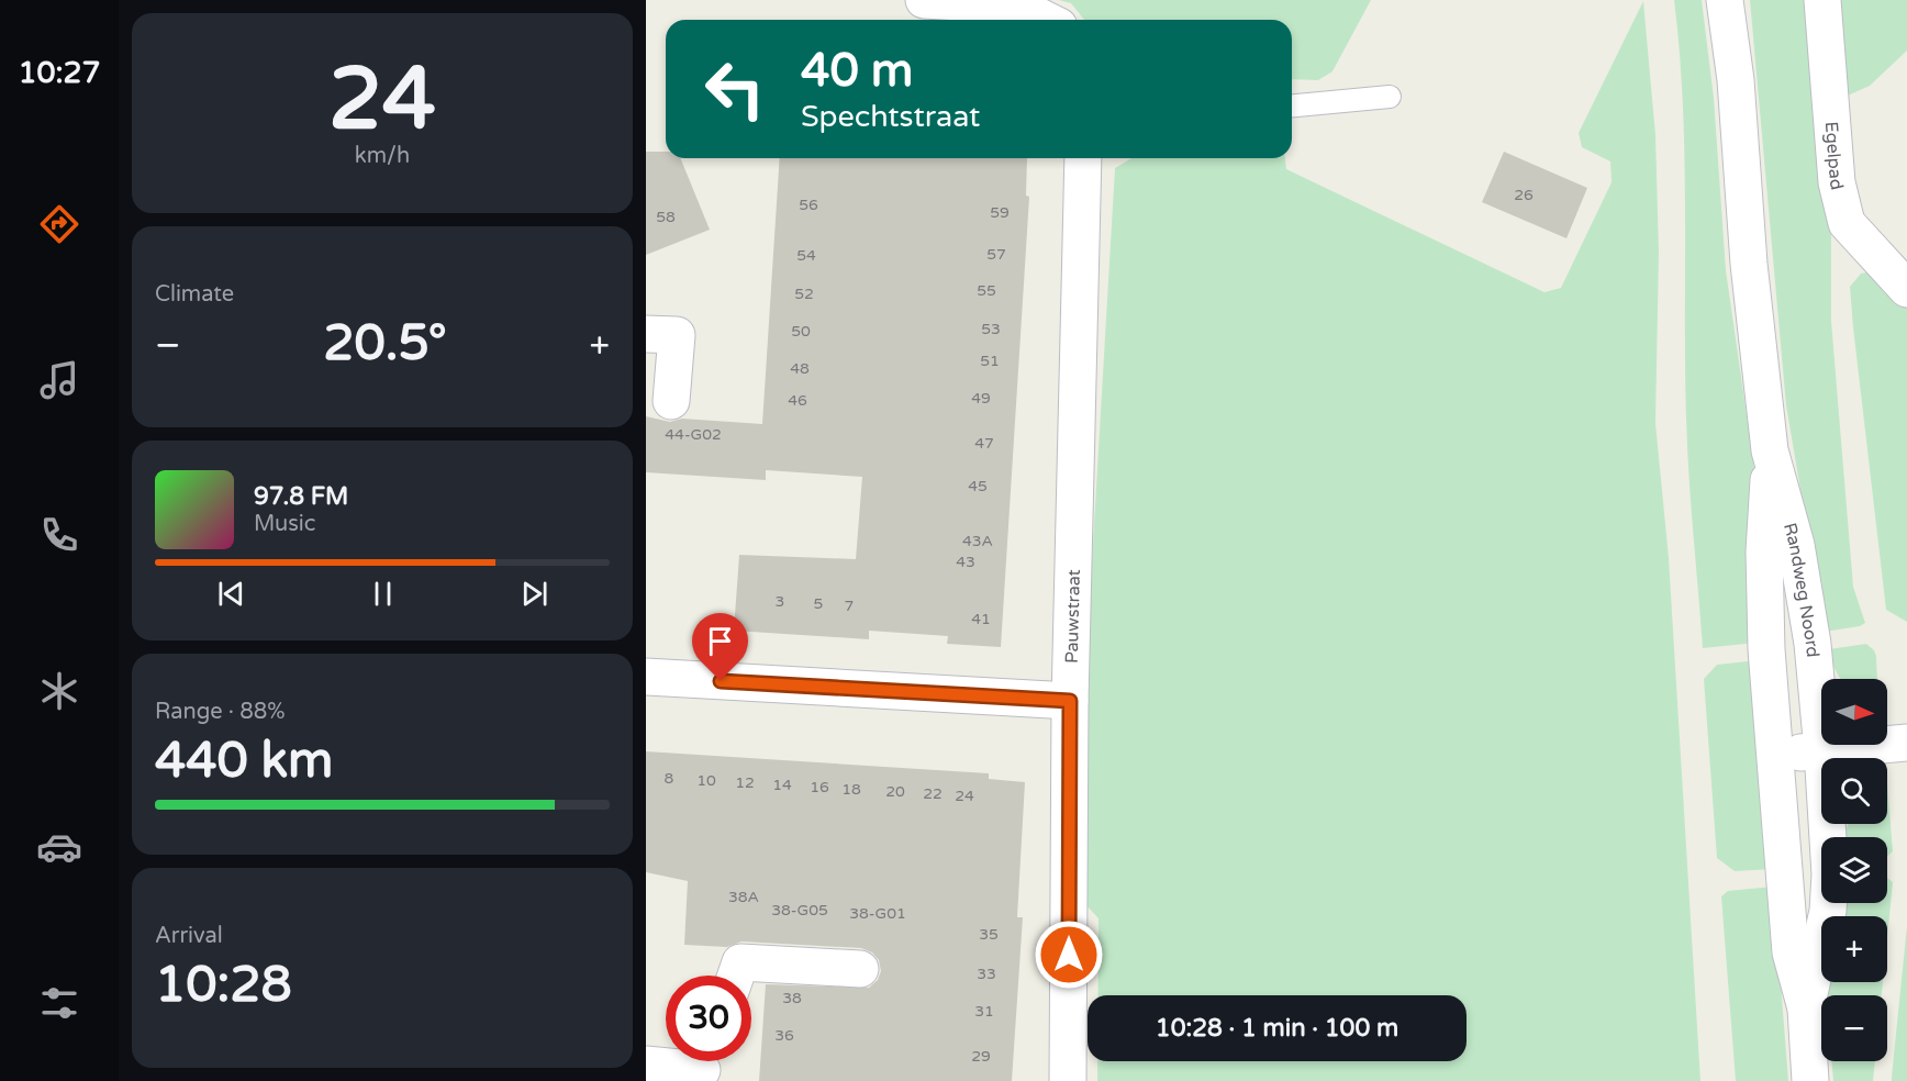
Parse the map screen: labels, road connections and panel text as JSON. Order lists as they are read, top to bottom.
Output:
{
  "streets": {
    "street": ["Egelpad", "Randweg Noord", "Pauwstraat"]
  },
  "house_numbers": [
    "26",
    "56",
    "59",
    "58",
    "57",
    "54",
    "55",
    "52",
    "53",
    "50",
    "51",
    "48",
    "49",
    "46",
    "44-G02",
    "47",
    "45",
    "43A",
    "43",
    "3",
    "5",
    "7",
    "41",
    "8",
    "10",
    "12",
    "14",
    "16",
    "18",
    "20",
    "22",
    "24",
    "38A",
    "38-G05",
    "38-G01",
    "35",
    "33",
    "38",
    "31",
    "36",
    "29"
  ],
  "north": "right",
  "page": {
    "tabs": "10:27",
    "tile": [
      ["24", "km/h"],
      "Climate",
      ["Range · 88%", "440 km"],
      ["Arrival", "10:28"]
    ],
    "turn": ["40 m", "Spechtstraat"],
    "heat": ["−", "20.5°", "+"],
    "song": ["97.8 FM", "Music"],
    "map_buttons": ["+", "−"],
    "limit": "30",
    "trip": "10:28 · 1 min · 100 m"
  }
}
